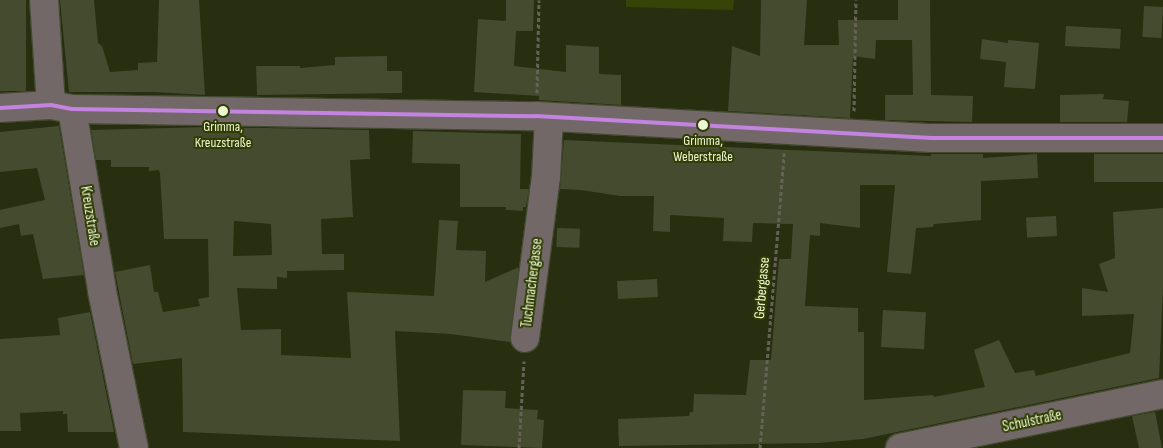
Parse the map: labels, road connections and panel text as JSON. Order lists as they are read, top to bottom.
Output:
{
  "streets": {
    "street": ["Kreuzstraße", "Tuchmachergasse", "Schulstraße"],
    "path": ["Gerbergasse"]
  },
  "places": ["Grimma, Kreuzstraße", "Grimma, Weberstraße"]
}
